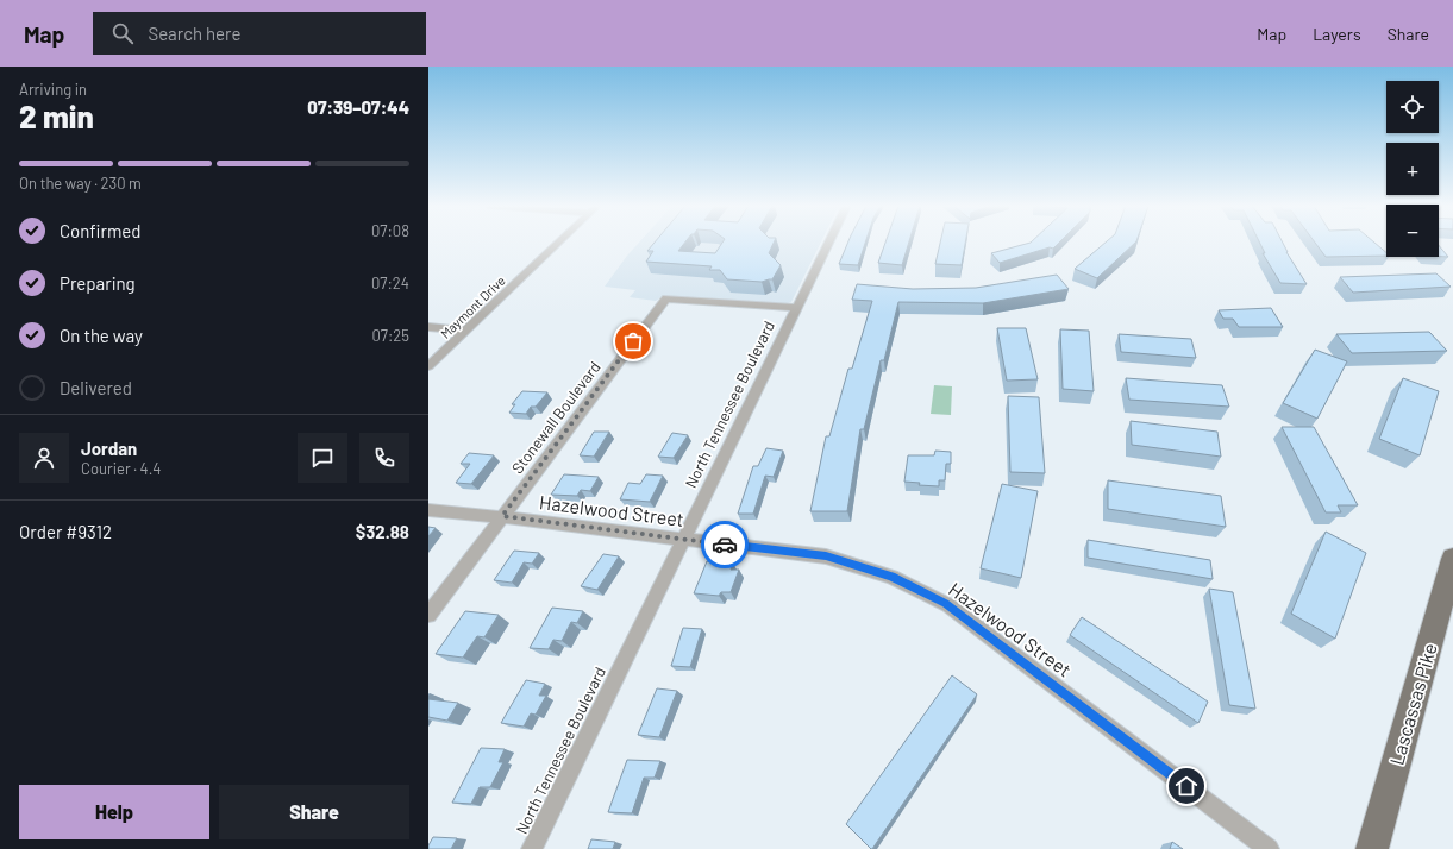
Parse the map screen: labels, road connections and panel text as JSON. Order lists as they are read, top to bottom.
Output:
{
  "streets": {
    "main road": ["Lascassas Pike"],
    "street": [
      "Maymont Drive",
      "North Tennessee Boulevard",
      "Stonewall Boulevard",
      "Hazelwood Street"
    ]
  },
  "crossings": [
    ["North Tennessee Boulevard", "Stonewall Boulevard"],
    ["North Tennessee Boulevard", "Hazelwood Street"],
    ["Stonewall Boulevard", "Hazelwood Street"]
  ],
  "page": {
    "header": "Map",
    "search": "Search here",
    "nav": ["Map", "Layers", "Share"],
    "heading": ["2 min", "Arriving in", "07:39–07:44"],
    "panel": [
      "Jordan",
      "Courier · 4.4",
      "Order #9312",
      "$32.88"
    ],
    "map_buttons": ["+", "−"],
    "bar": "On the way · 230 m",
    "list": [
      ["Confirmed", "07:08"],
      ["Preparing", "07:24"],
      ["On the way", "07:25"],
      "Delivered"
    ],
    "buttons": ["Help", "Share"]
  }
}
